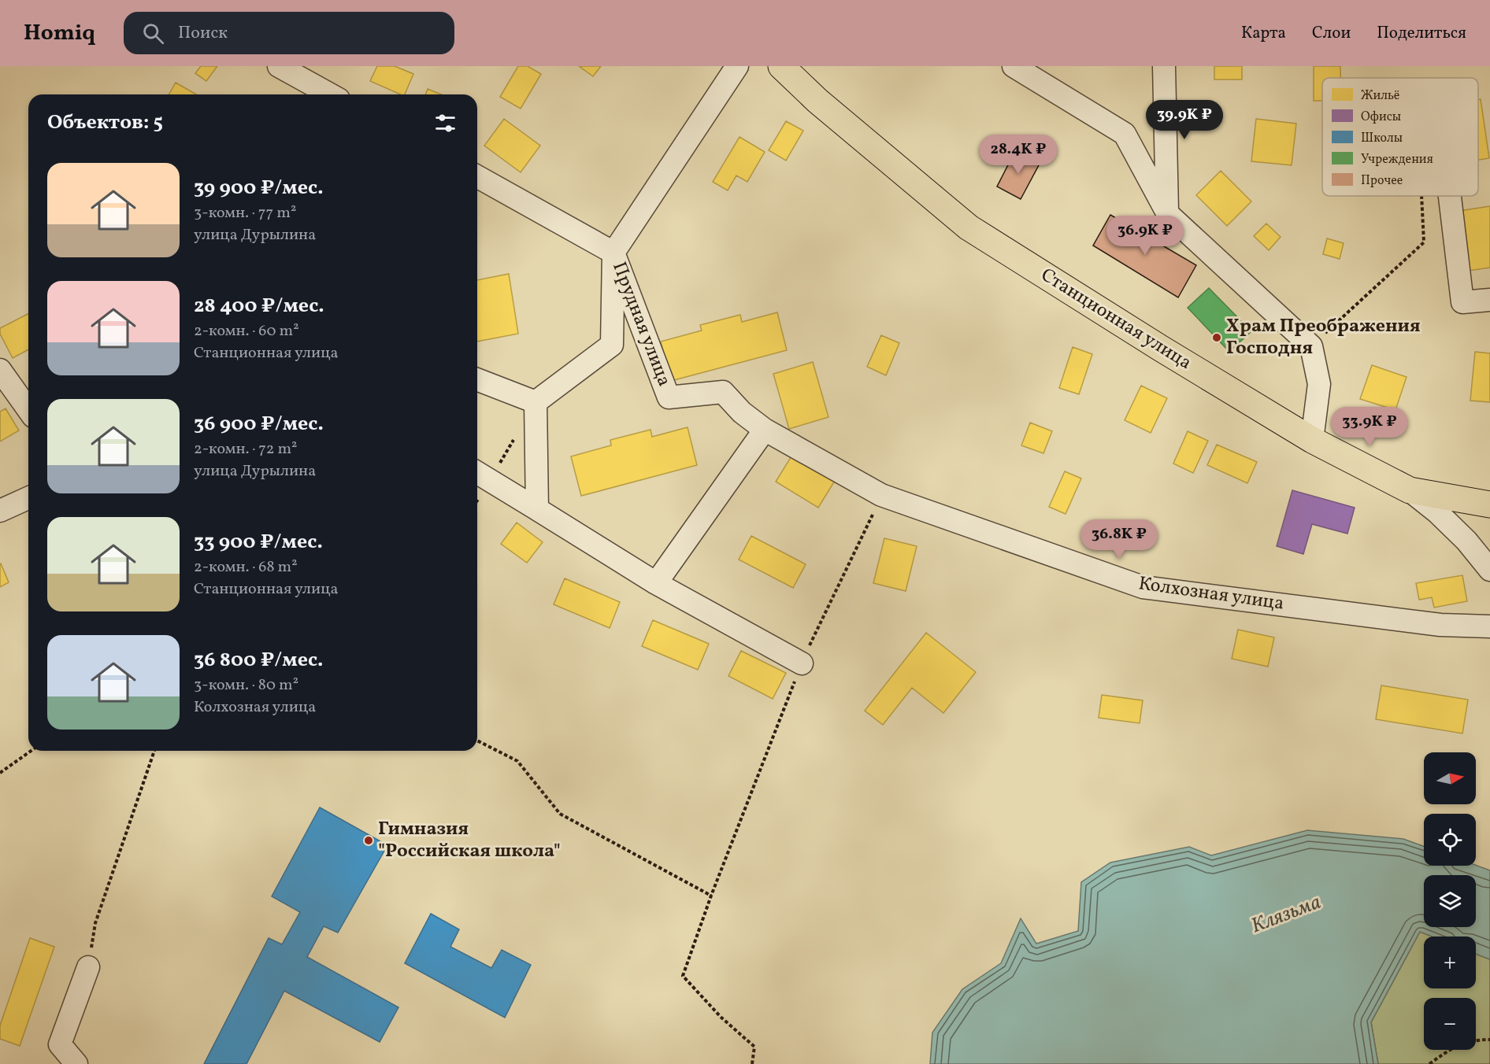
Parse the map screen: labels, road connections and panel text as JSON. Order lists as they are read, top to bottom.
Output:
{
  "streets": {
    "main road": ["Станционная улица"],
    "street": ["Прудная улица", "Колхозная улица"]
  },
  "crossings": [
    ["Прудная улица", "Колхозная улица"]
  ],
  "water": ["Клязьма"],
  "places": ["Храм Преображения Господня", "Гимназия \"Российская школа\""],
  "legend": [
    "Жильё",
    "Офисы",
    "Школы",
    "Учреждения",
    "Прочее"
  ],
  "north": "right",
  "page": {
    "header": "Homiq",
    "search": "Поиск",
    "nav": ["Карта", "Слои", "Поделиться"],
    "heading": "Объектов: 5",
    "price": [
      "39.9K ₽",
      "28.4K ₽",
      "36.9K ₽",
      "33.9K ₽",
      "36.8K ₽"
    ],
    "list": [
      {
        "name": "39 900 ₽/мес.",
        "note": "3-комн. · 77 m² · улица Дурылина"
      },
      {
        "name": "28 400 ₽/мес.",
        "note": "2-комн. · 60 m² · Станционная улица"
      },
      {
        "name": "36 900 ₽/мес.",
        "note": "2-комн. · 72 m² · улица Дурылина"
      },
      {
        "name": "33 900 ₽/мес.",
        "note": "2-комн. · 68 m² · Станционная улица"
      },
      {
        "name": "36 800 ₽/мес.",
        "note": "3-комн. · 80 m² · Колхозная улица"
      }
    ],
    "map_buttons": ["+", "−"]
  }
}
